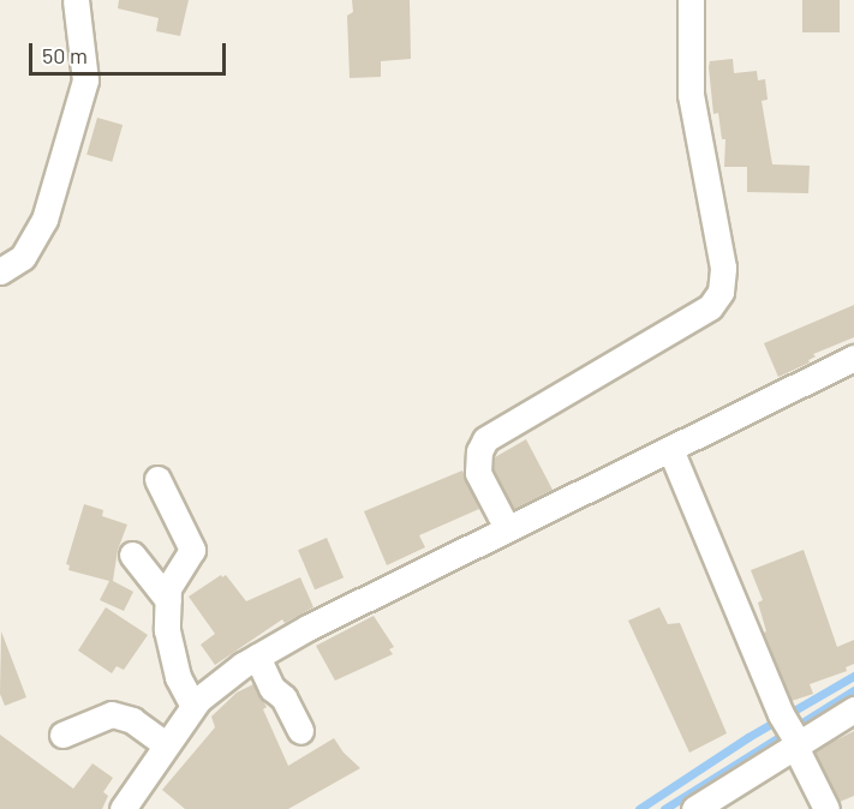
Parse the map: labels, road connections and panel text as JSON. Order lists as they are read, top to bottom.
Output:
{
  "scale_bar": "50 m"
}
